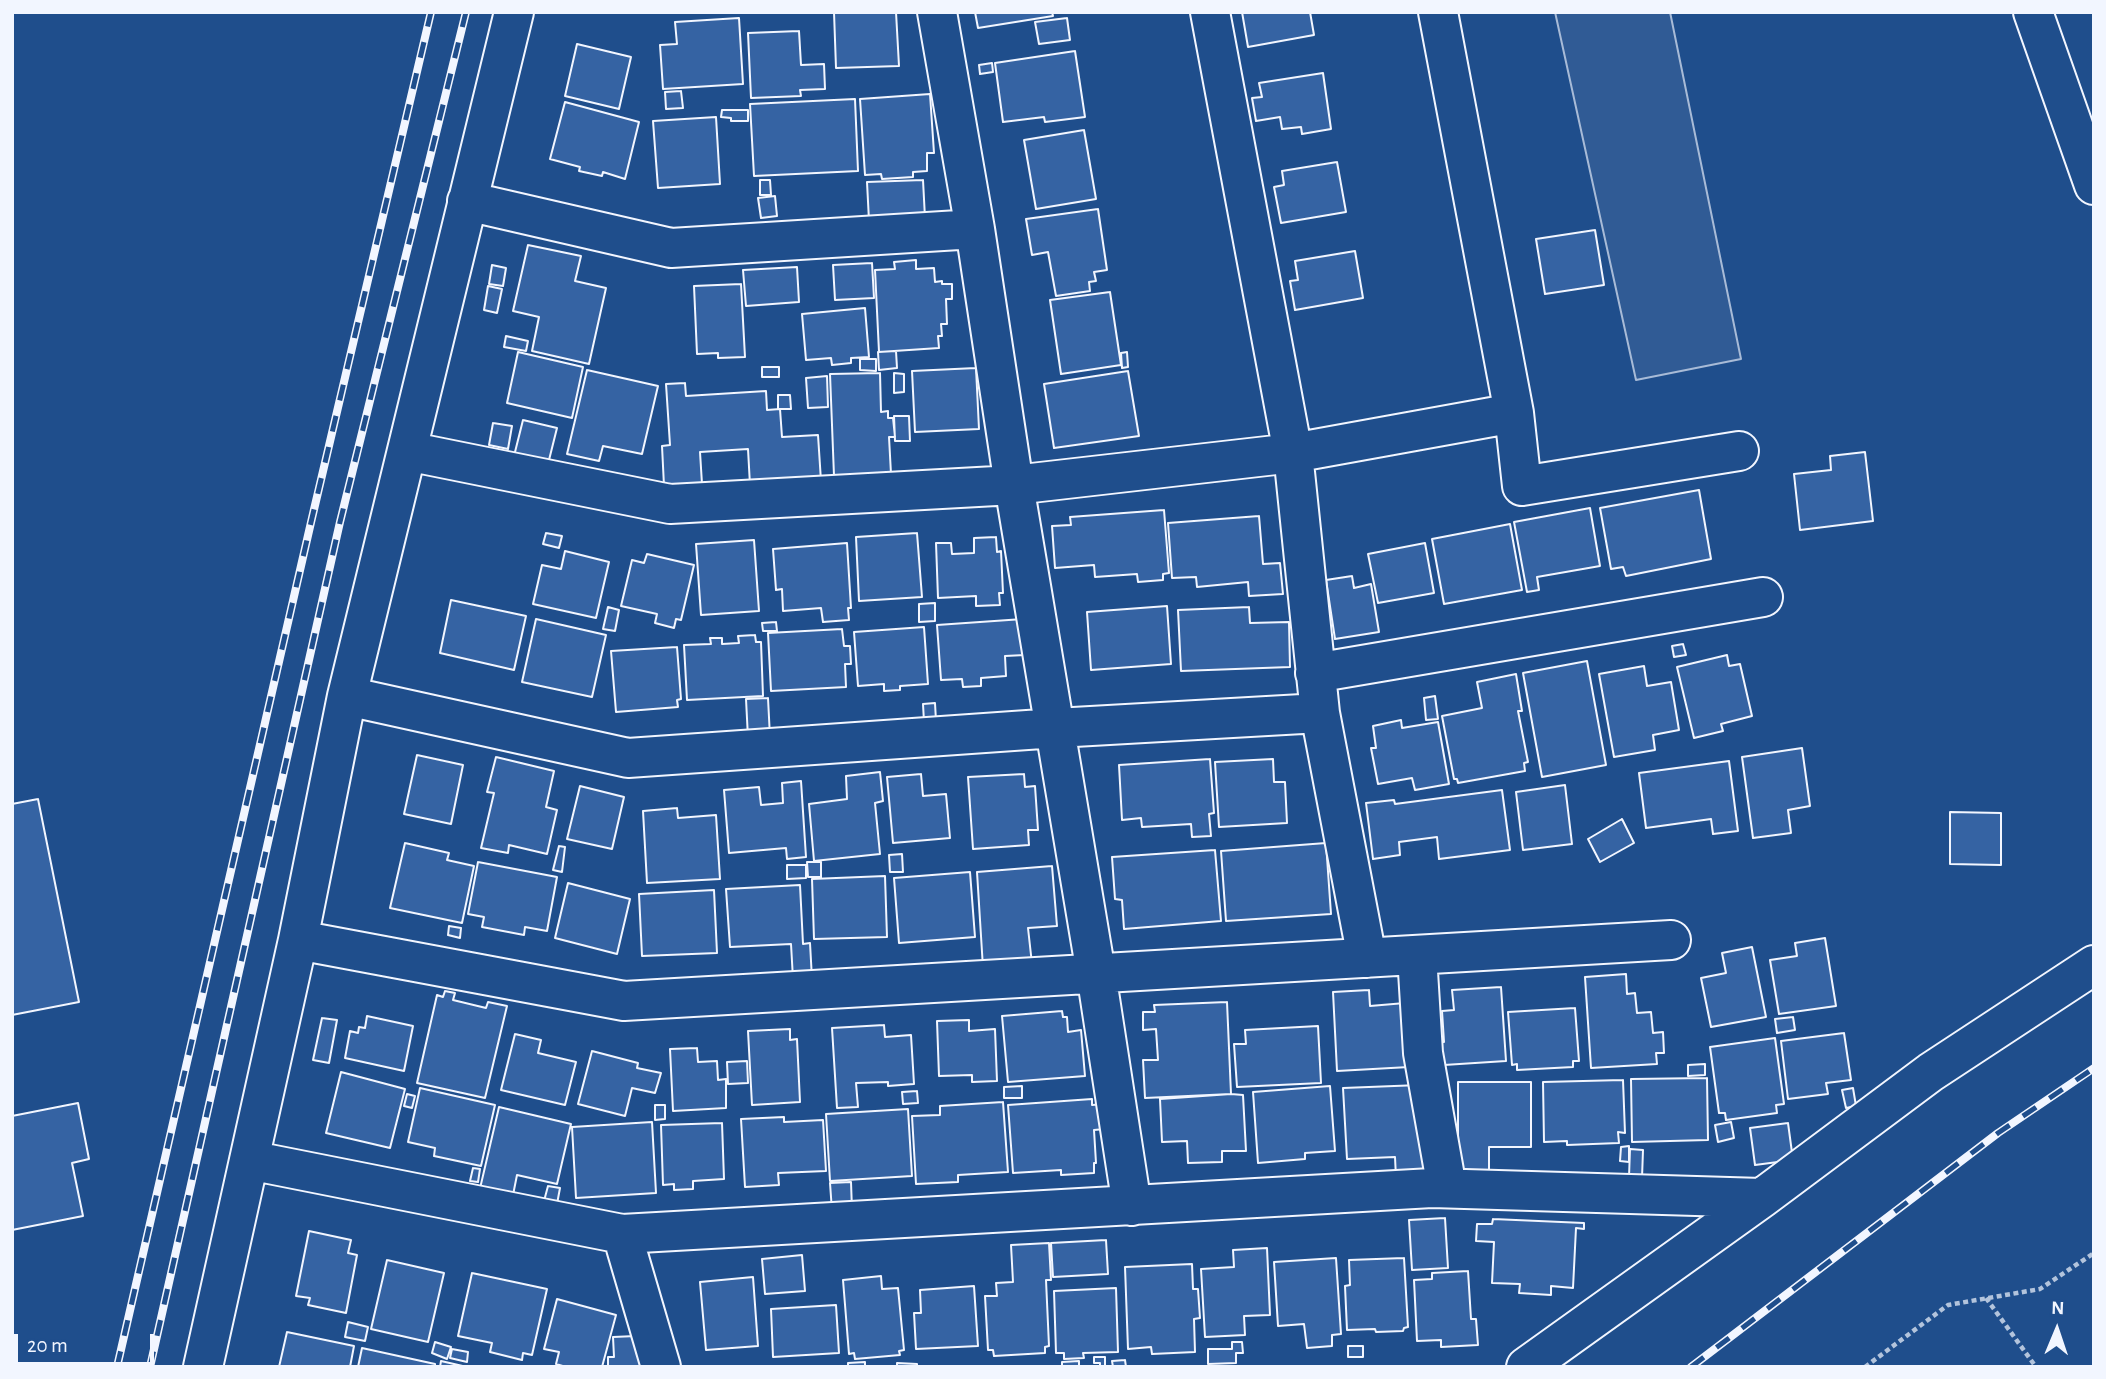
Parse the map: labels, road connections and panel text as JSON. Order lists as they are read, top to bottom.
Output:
{
  "scale_bar": "20 m",
  "north": "top"
}
